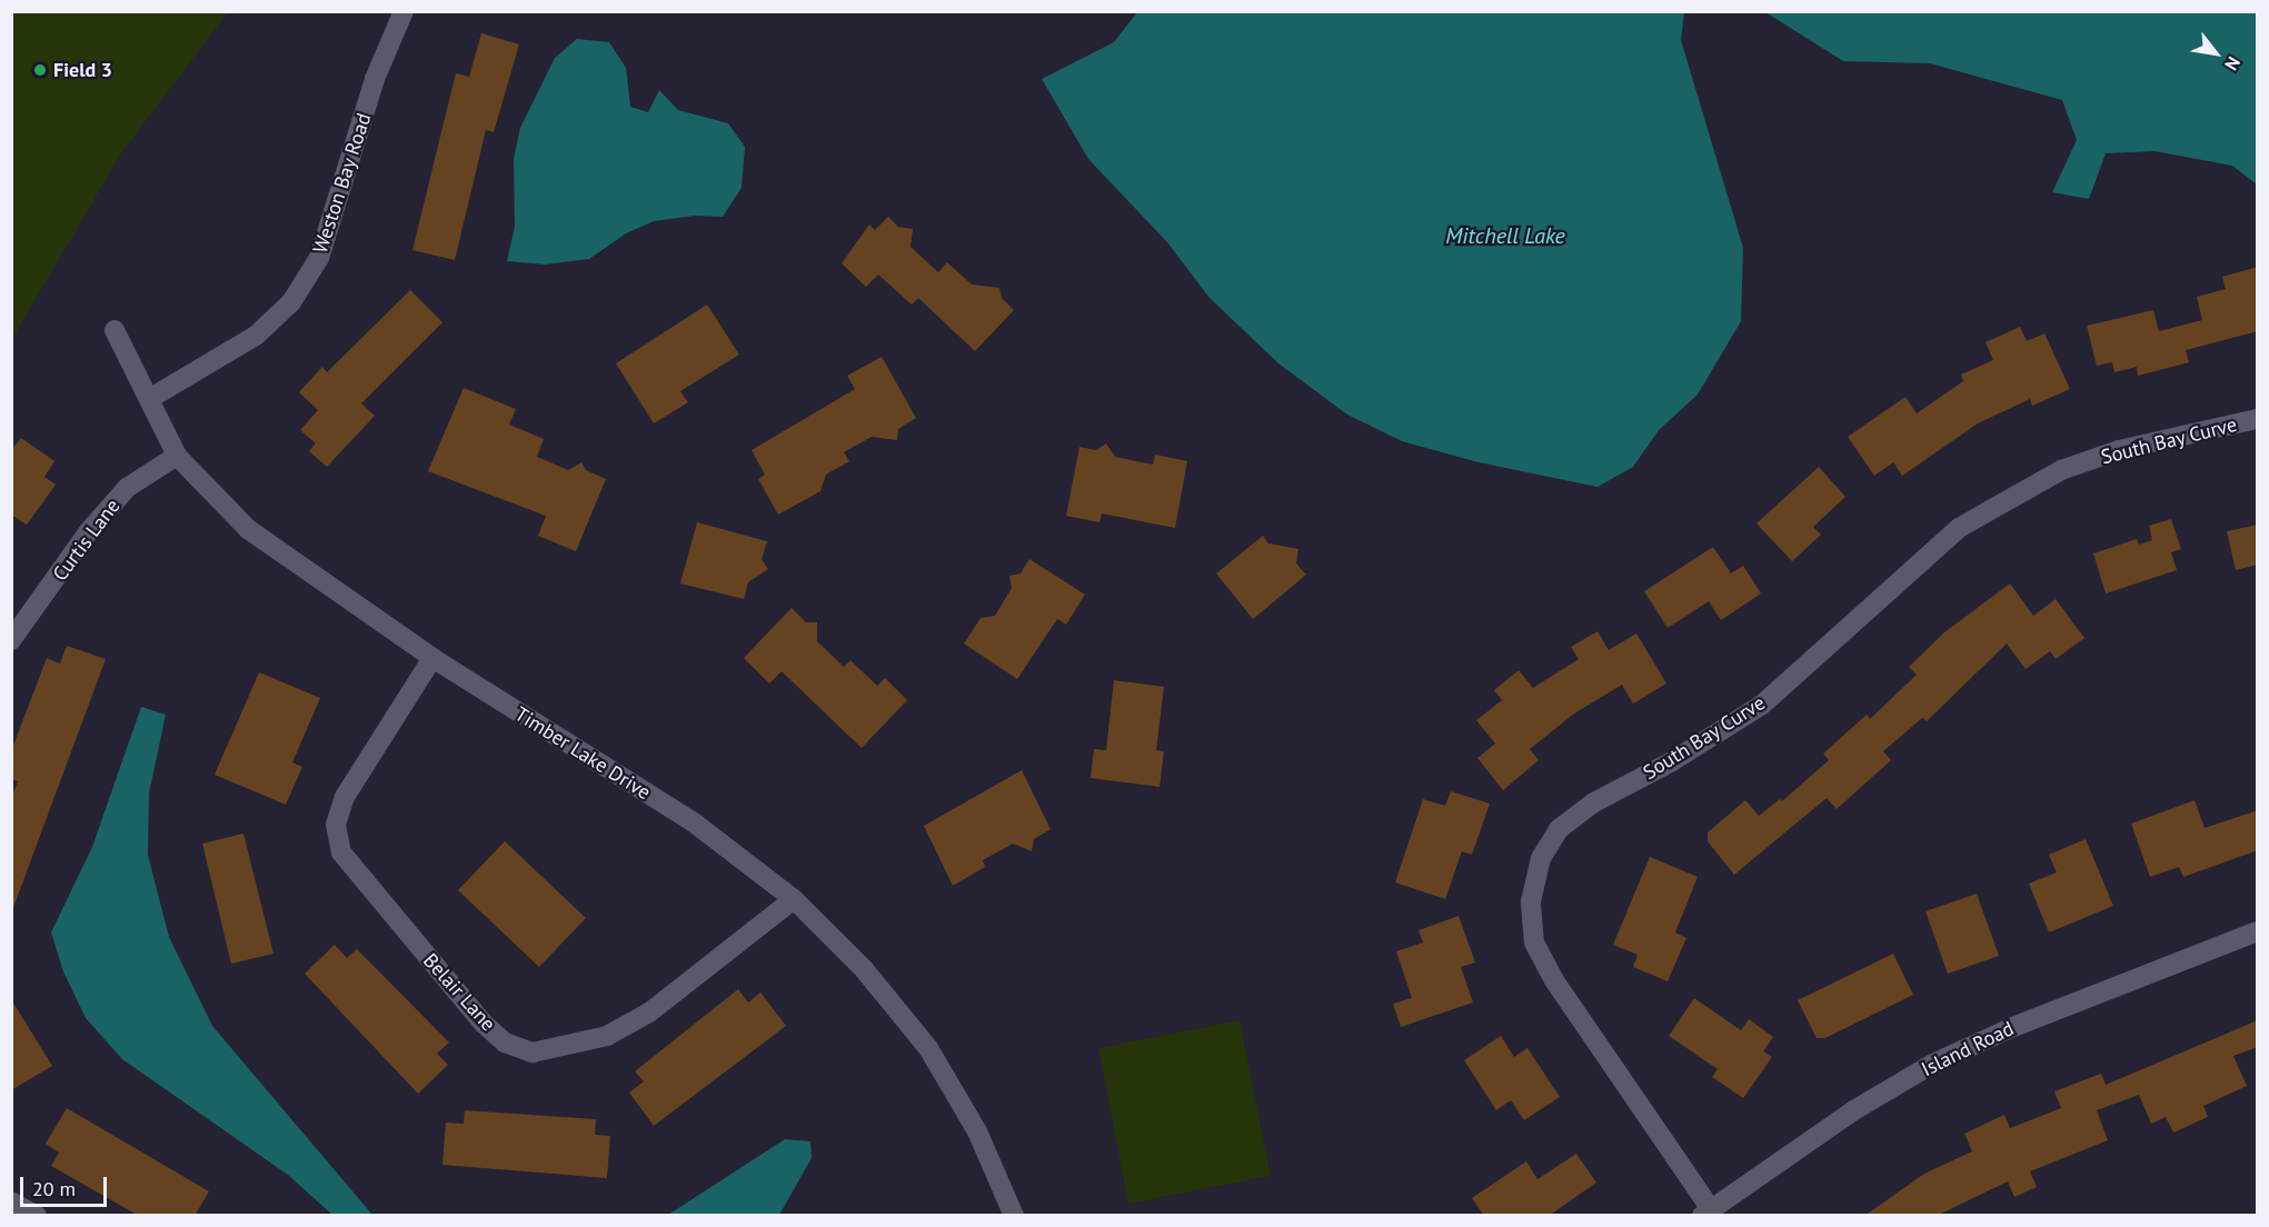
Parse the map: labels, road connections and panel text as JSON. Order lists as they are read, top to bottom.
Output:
{
  "streets": {
    "street": [
      "Weston Bay Road",
      "South Bay Curve",
      "Curtis Lane",
      "Timber Lake Drive",
      "Belair Lane",
      "Island Road"
    ]
  },
  "crossings": [
    ["Weston Bay Road", "Timber Lake Drive"],
    ["South Bay Curve", "Island Road"],
    ["Curtis Lane", "Timber Lake Drive"],
    ["Timber Lake Drive", "Belair Lane"]
  ],
  "water": ["Mitchell Lake"],
  "places": ["Field 3"],
  "scale_bar": "20 m",
  "north": "bottom right"
}
